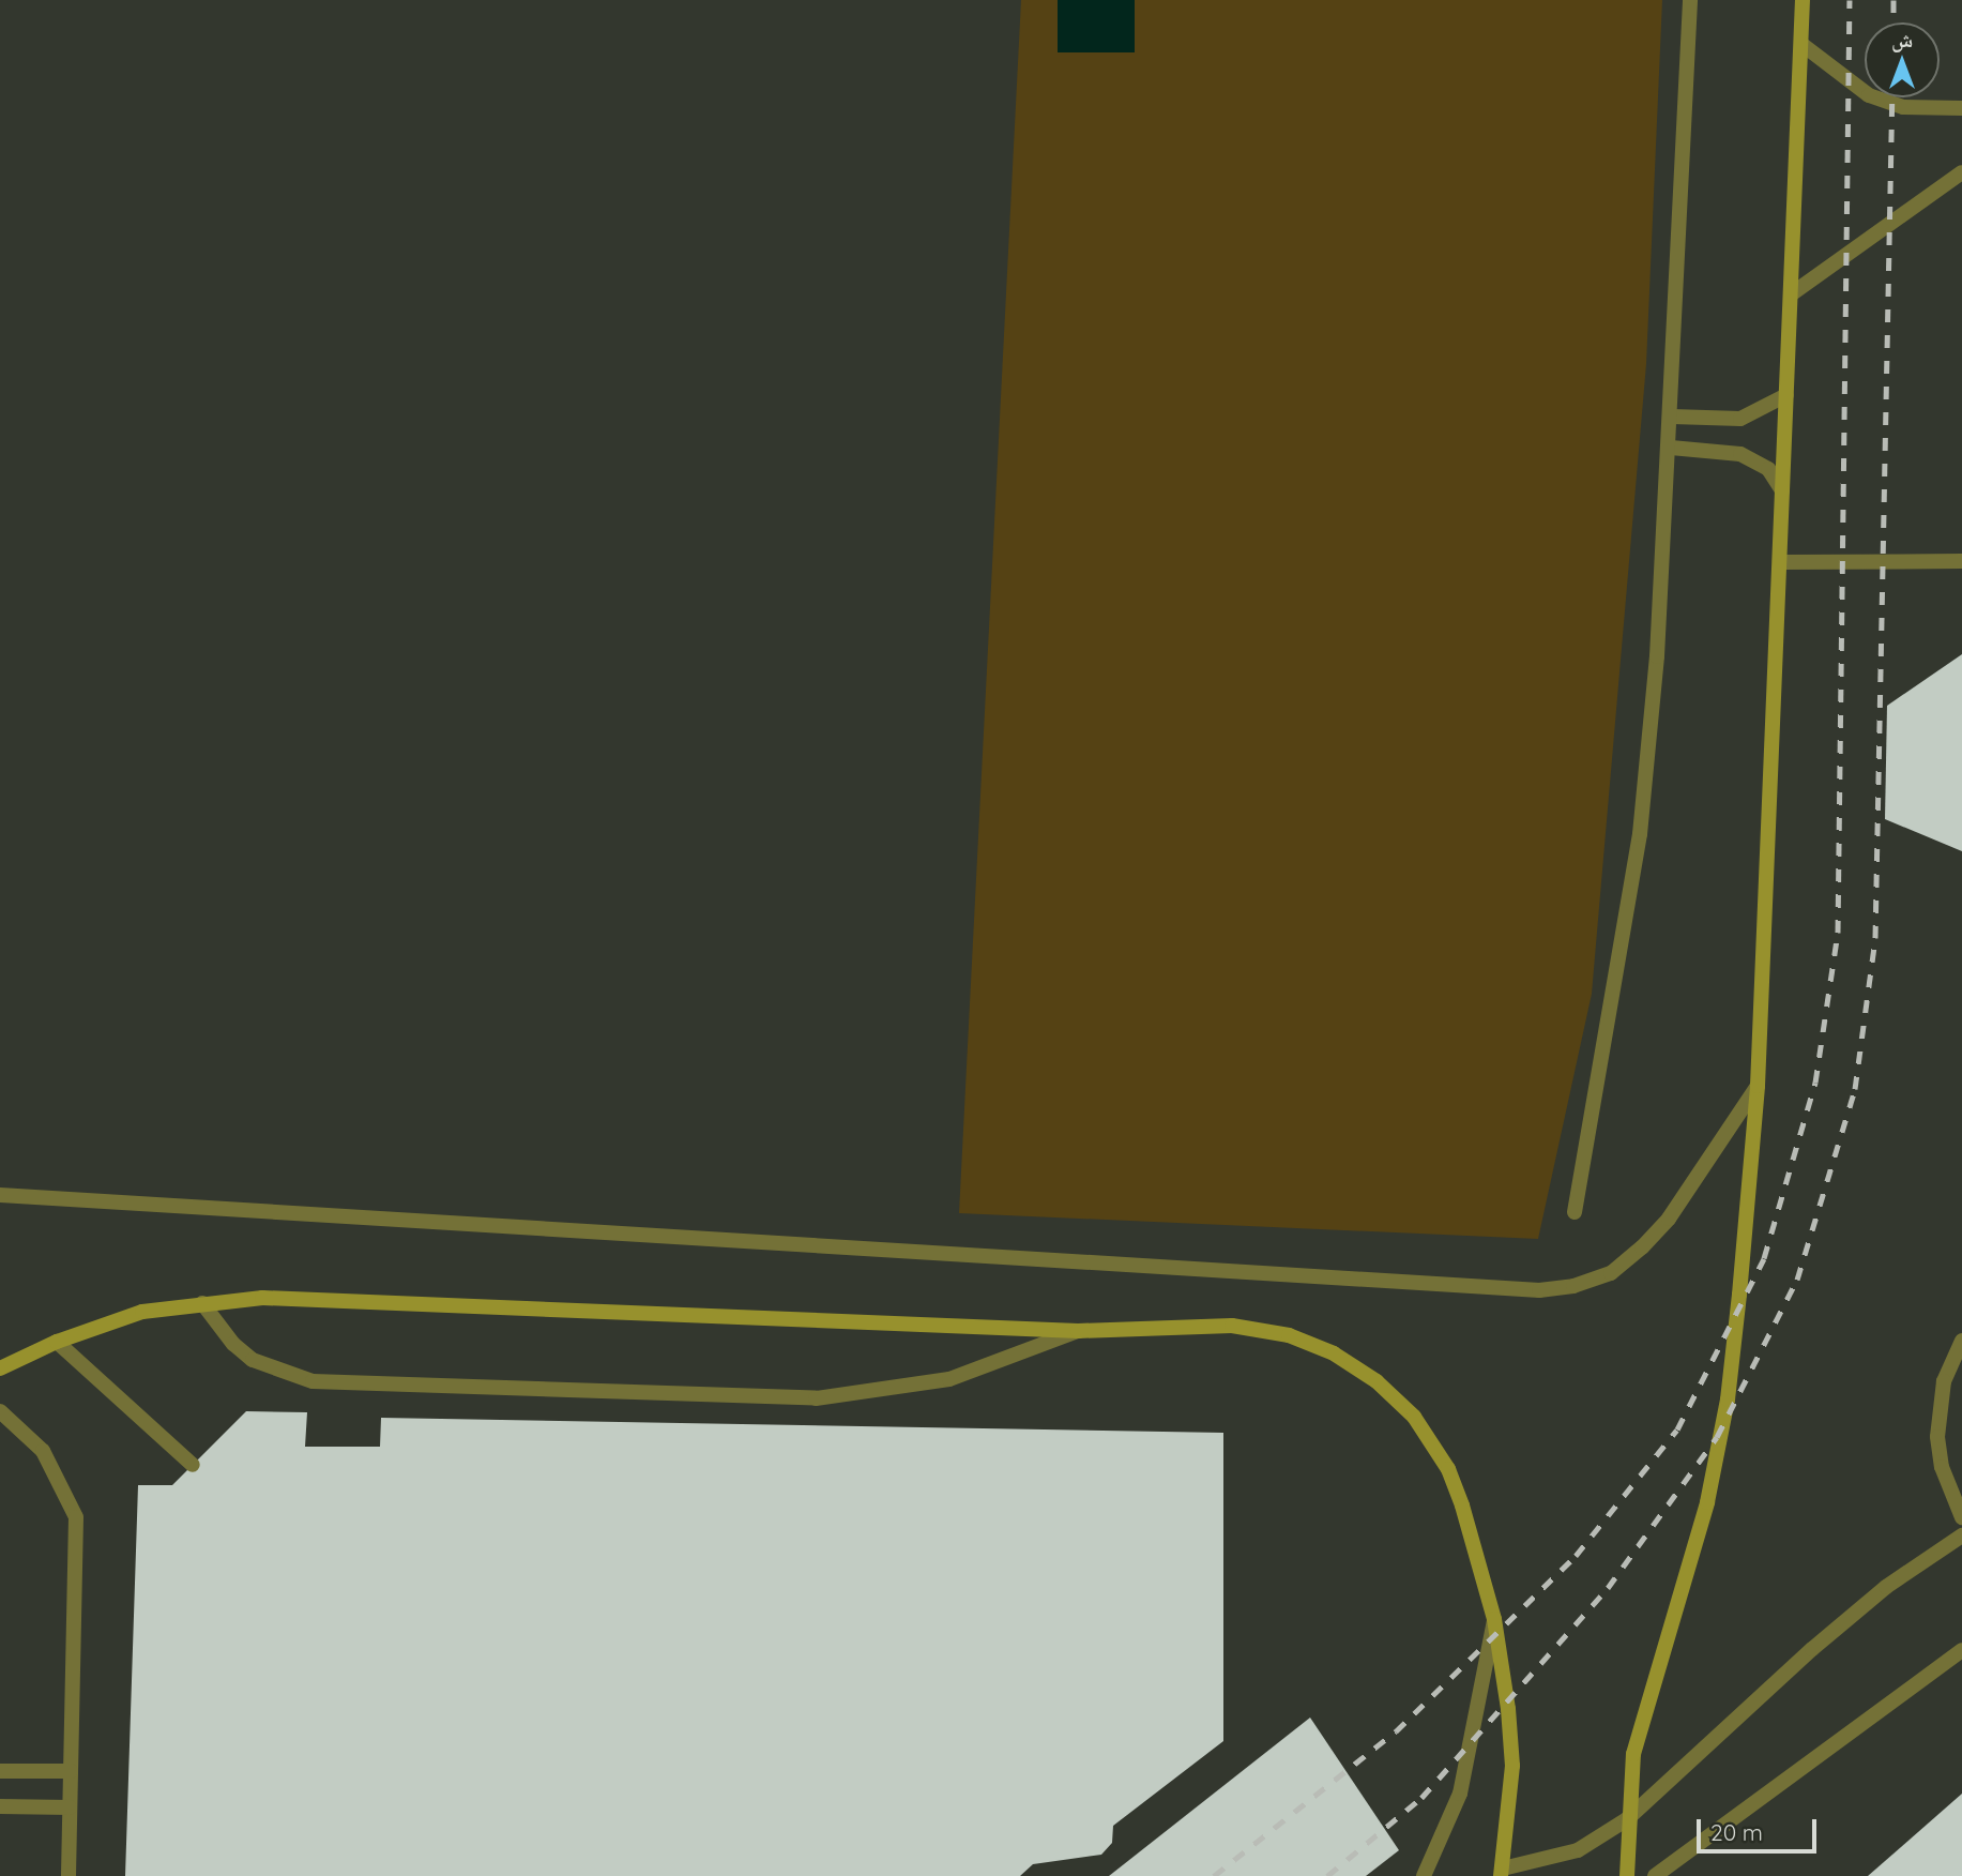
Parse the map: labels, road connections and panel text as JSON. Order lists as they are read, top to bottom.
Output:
{
  "scale_bar": "20 m",
  "north": "top"
}
